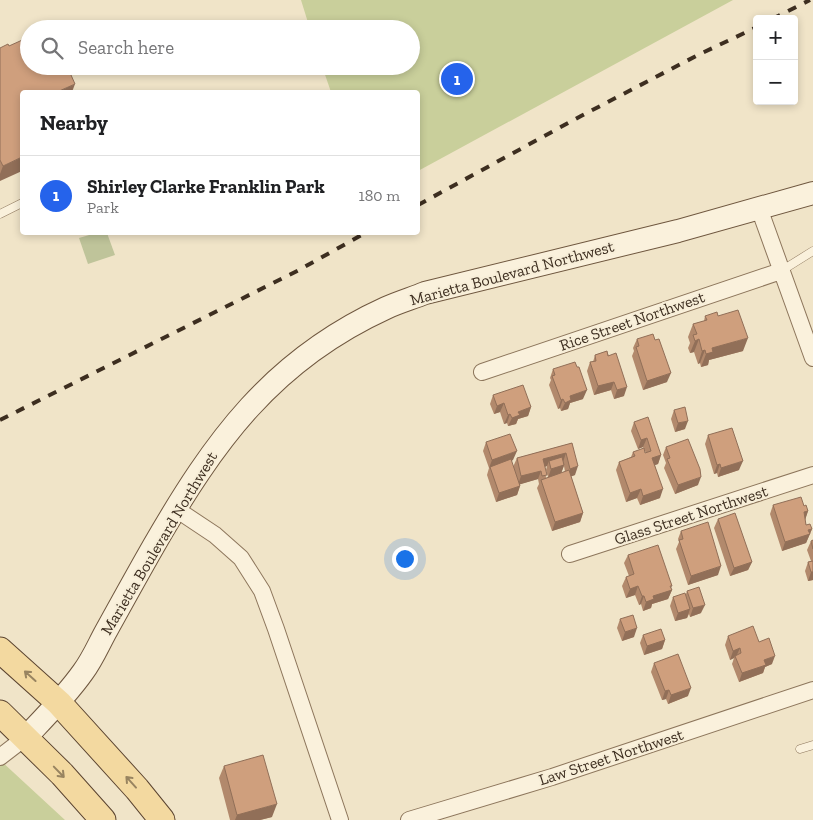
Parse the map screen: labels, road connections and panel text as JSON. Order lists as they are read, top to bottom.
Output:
{
  "streets": {
    "main road": ["Marietta Boulevard Northwest"],
    "street": ["Rice Street Northwest", "Glass Street Northwest", "Law Street Northwest"]
  },
  "page": {
    "map_buttons": ["+", "−"],
    "search": "Search here",
    "pins": "1",
    "heading": "Nearby",
    "list": [
      {
        "mark": "1",
        "name": "Shirley Clarke Franklin Park",
        "note": "Park",
        "value": "180 m"
      }
    ]
  }
}
